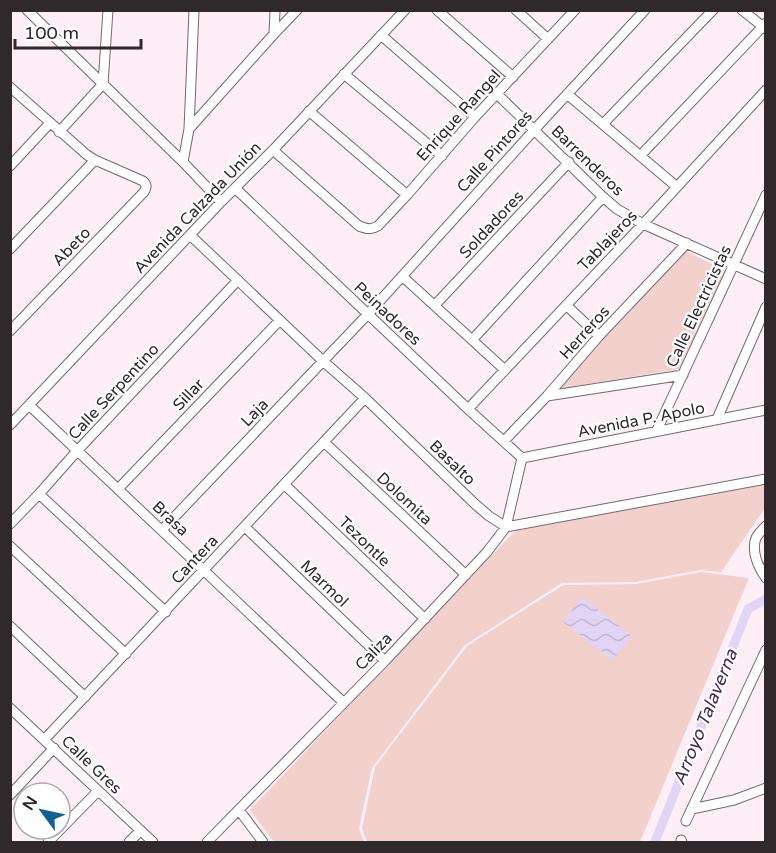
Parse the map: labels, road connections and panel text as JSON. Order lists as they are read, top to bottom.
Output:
{
  "streets": {
    "street": [
      "Enrique Rangel",
      "Calle Pintores",
      "Barrenderos",
      "Avenida Calzada Unión",
      "Soldadores",
      "Tablajeros",
      "Abeto",
      "Calle Electricistas",
      "Peinadores",
      "Herreros",
      "Calle Serpentino",
      "Sillar",
      "Laja",
      "Avenida P. Apolo",
      "Basalto",
      "Dolomita",
      "Brasa",
      "Tezontle",
      "Cantera",
      "Marmol",
      "Caliza",
      "Calle Gres"
    ]
  },
  "crossings": [
    ["Enrique Rangel", "Barrenderos"],
    ["Enrique Rangel", "Avenida Calzada Unión"],
    ["Calle Pintores", "Barrenderos"],
    ["Calle Pintores", "Peinadores"],
    ["Calle Pintores", "Laja"],
    ["Barrenderos", "Soldadores"],
    ["Barrenderos", "Tablajeros"],
    ["Barrenderos", "Calle Electricistas"],
    ["Barrenderos", "Herreros"],
    ["Avenida Calzada Unión", "Peinadores"],
    ["Avenida Calzada Unión", "Basalto"],
    ["Avenida Calzada Unión", "Brasa"],
    ["Tablajeros", "Peinadores"],
    ["Calle Electricistas", "Avenida P. Apolo"],
    ["Peinadores", "Herreros"],
    ["Peinadores", "Laja"],
    ["Peinadores", "Avenida P. Apolo"],
    ["Peinadores", "Caliza"],
    ["Calle Serpentino", "Basalto"],
    ["Calle Serpentino", "Brasa"],
    ["Sillar", "Basalto"],
    ["Sillar", "Brasa"],
    ["Laja", "Basalto"],
    ["Laja", "Brasa"],
    ["Avenida P. Apolo", "Caliza"],
    ["Basalto", "Cantera"],
    ["Basalto", "Caliza"],
    ["Dolomita", "Cantera"],
    ["Dolomita", "Caliza"],
    ["Brasa", "Cantera"],
    ["Brasa", "Caliza"],
    ["Tezontle", "Cantera"],
    ["Tezontle", "Caliza"],
    ["Cantera", "Marmol"],
    ["Cantera", "Calle Gres"],
    ["Marmol", "Caliza"]
  ],
  "water": ["Arroyo Talaverna"],
  "scale_bar": "100 m",
  "north": "top left"
}
